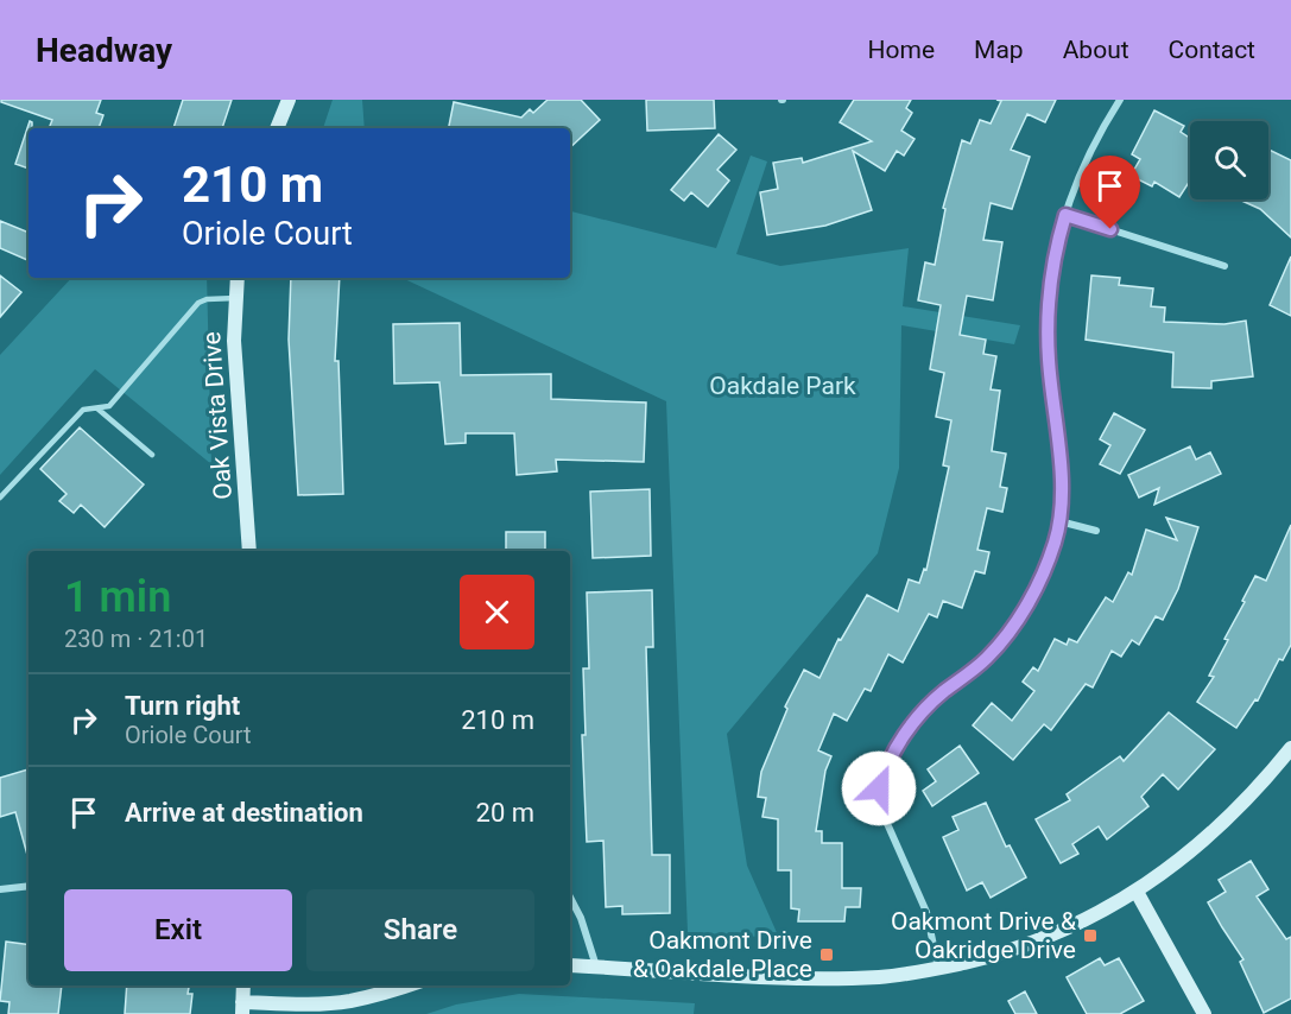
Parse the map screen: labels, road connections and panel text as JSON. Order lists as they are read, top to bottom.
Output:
{
  "streets": {
    "street": ["Oak Vista Drive"]
  },
  "parks": ["Oakdale Park"],
  "places": {
    "transit": ["Oakmont Drive & Oakridge Drive", "Oakmont Drive & Oakdale Place"]
  },
  "page": {
    "header": "Headway",
    "nav": [
      "Home",
      "Map",
      "About",
      "Contact"
    ],
    "turn": ["210 m", "Oriole Court"],
    "heading": ["1 min", "230 m · 21:01"],
    "list": [
      {
        "name": "Turn right",
        "note": "Oriole Court",
        "value": "210 m"
      },
      {
        "name": "Arrive at destination",
        "value": "20 m"
      }
    ],
    "buttons": ["Exit", "Share"]
  }
}
